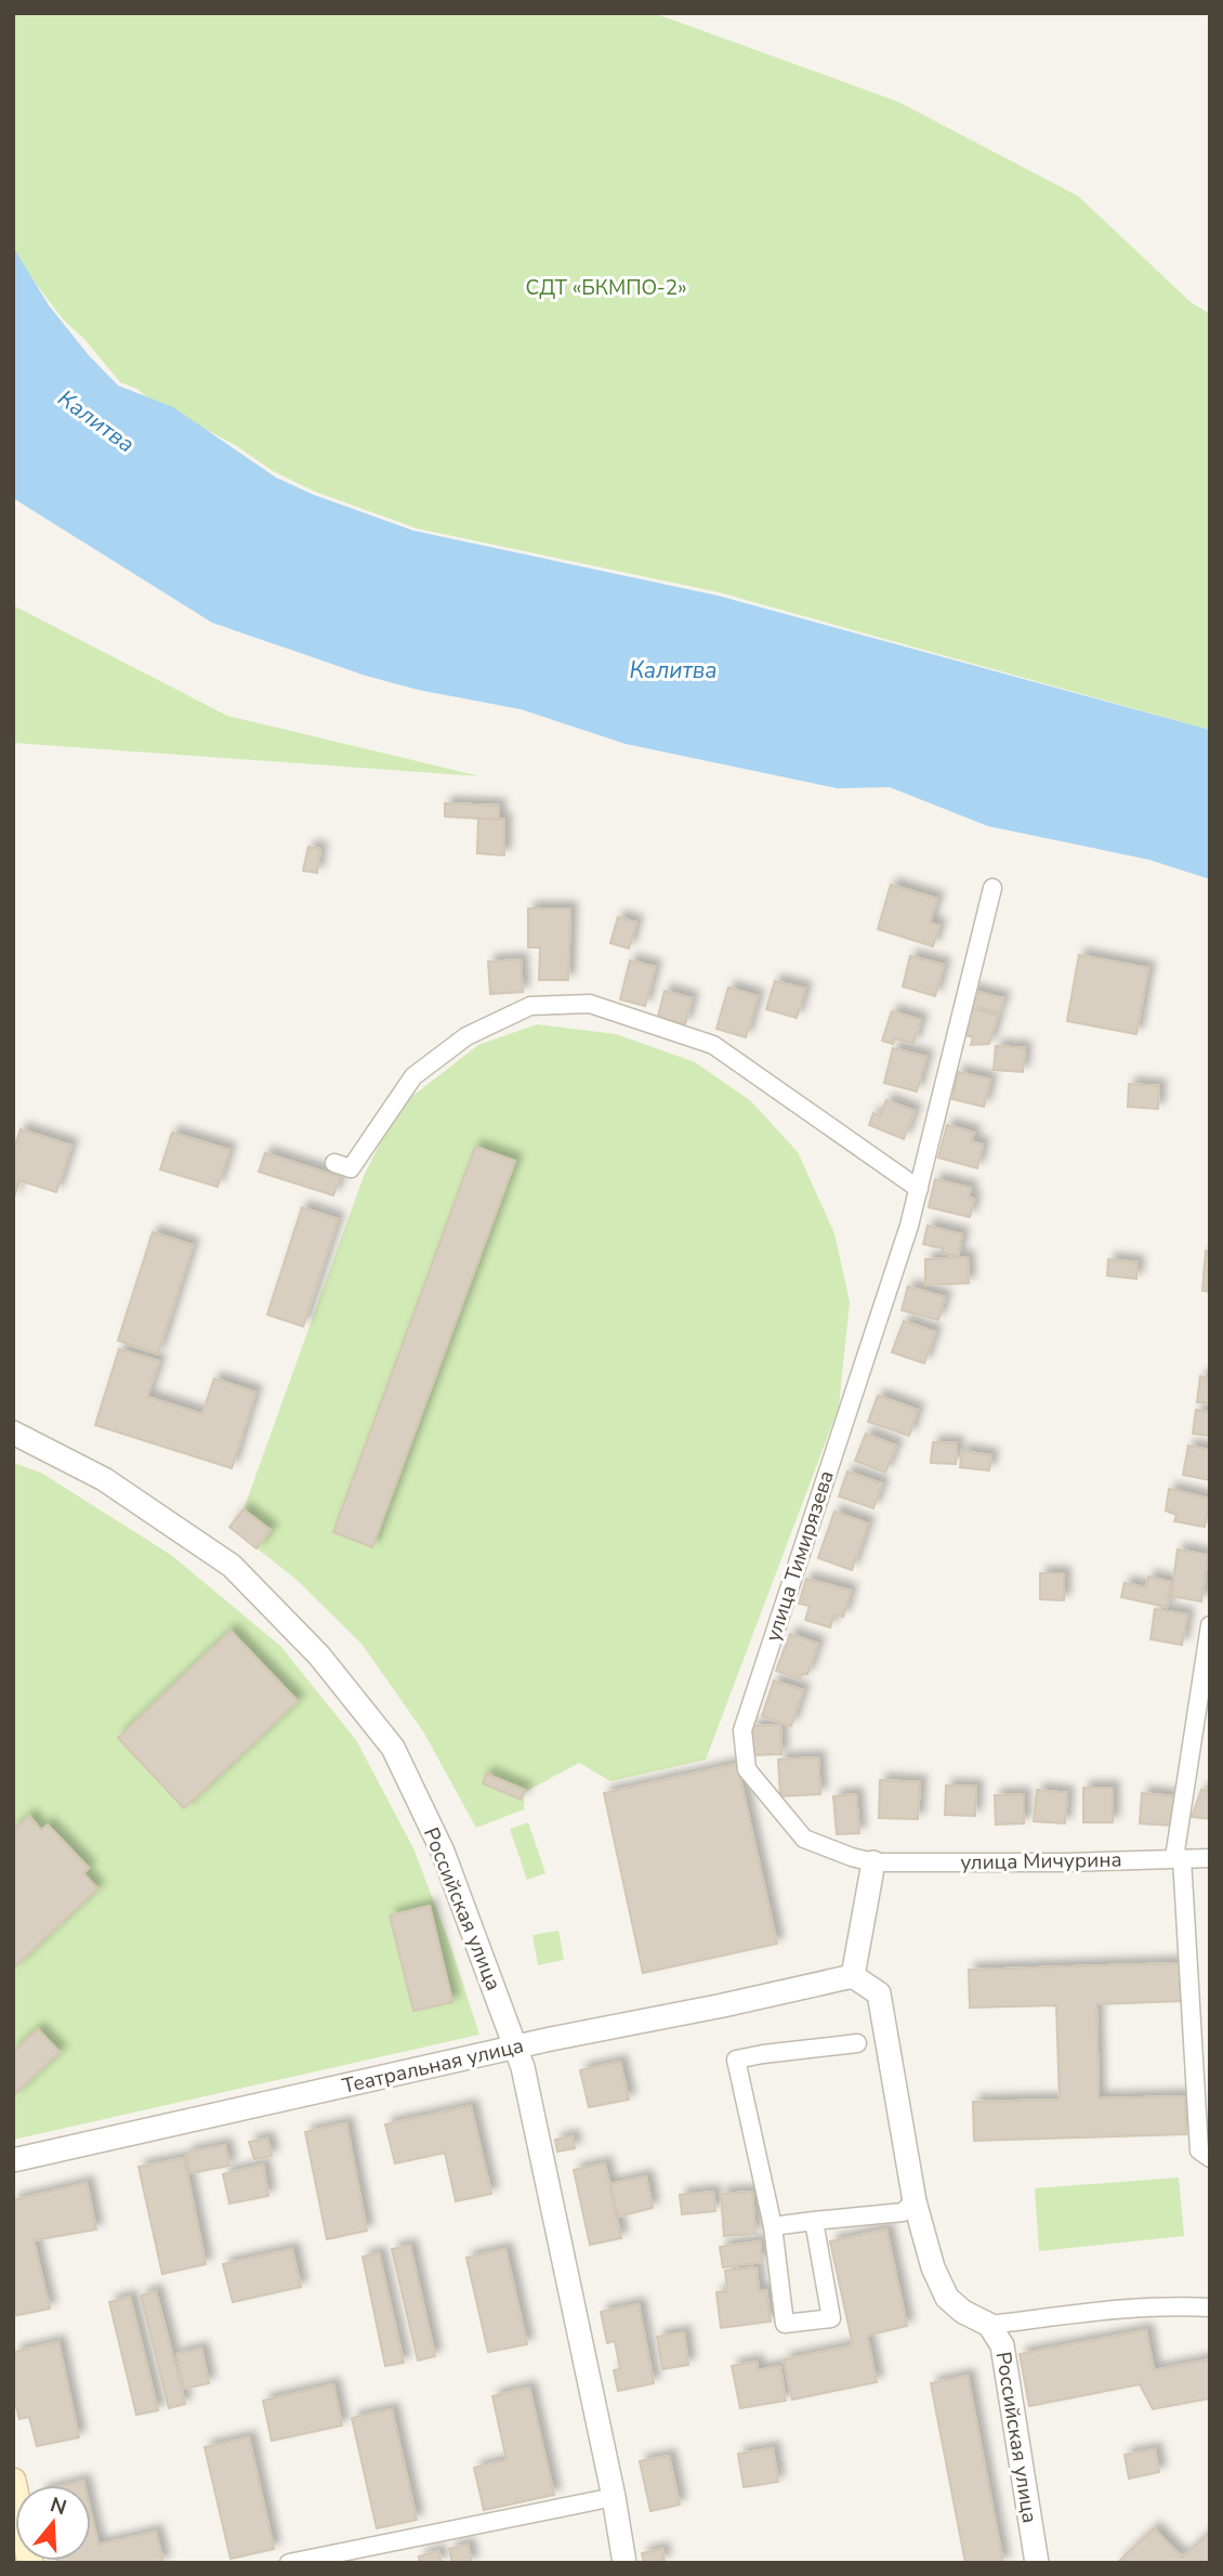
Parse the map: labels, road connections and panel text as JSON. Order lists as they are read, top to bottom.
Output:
{
  "streets": {
    "street": [
      "улица Тимирязева",
      "улица Мичурина",
      "Российская улица",
      "Театральная улица"
    ]
  },
  "crossings": [
    ["улица Тимирязева", "улица Мичурина"],
    ["Российская улица", "Театральная улица"]
  ],
  "water": ["Калитва"],
  "parks": ["СДТ «БКМПО-2»"],
  "north": "top"
}
